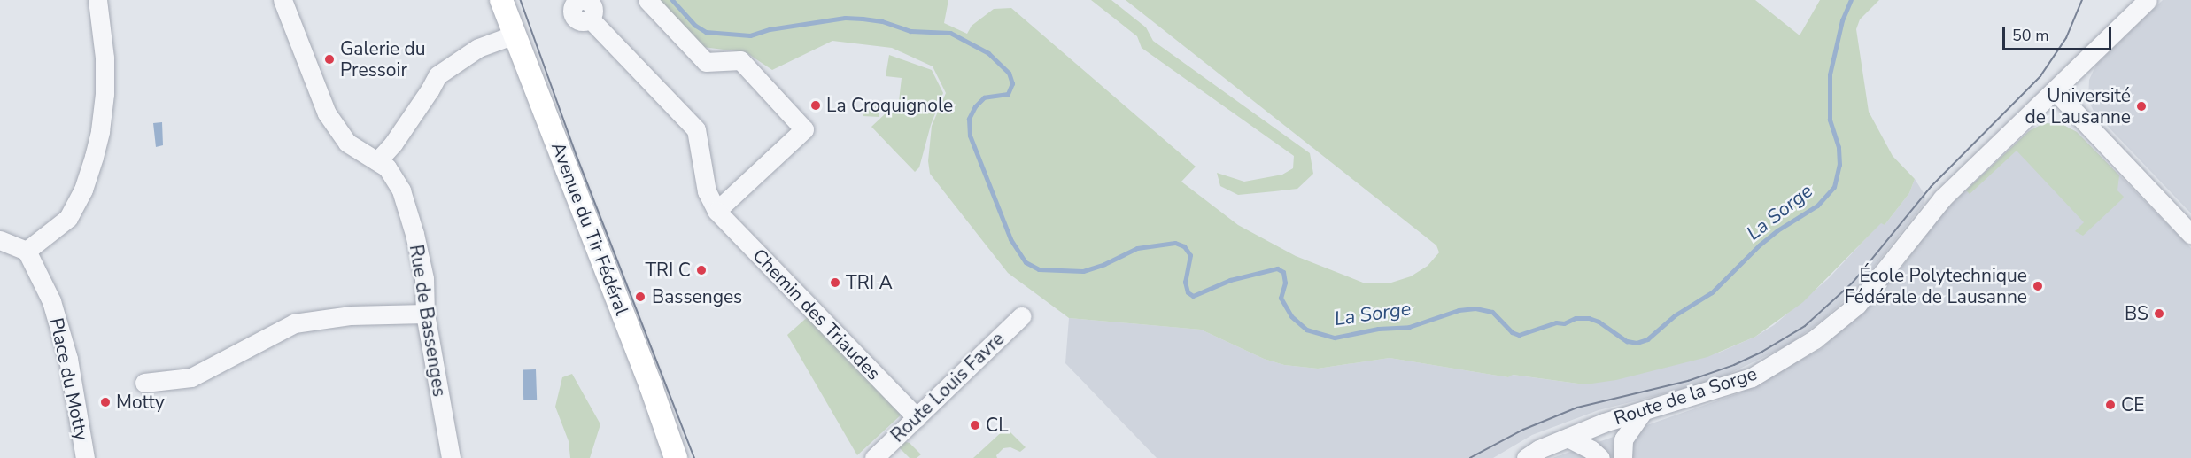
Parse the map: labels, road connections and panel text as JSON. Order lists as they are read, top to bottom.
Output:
{
  "streets": {
    "main road": ["Avenue du Tir Fédéral"],
    "street": [
      "Chemin des Triaudes",
      "Rue de Bassenges",
      "Place du Motty",
      "Route Louis Favre",
      "Route de la Sorge"
    ]
  },
  "crossings": [
    ["Chemin des Triaudes", "Route Louis Favre"]
  ],
  "water": ["La Sorge"],
  "places": [
    "Galerie du Pressoir",
    "La Croquignole",
    "Université de Lausanne",
    "TRI C",
    "TRI A",
    "École Polytechnique Fédérale de Lausanne",
    "Bassenges",
    "BS",
    "Motty",
    "CE",
    "CL"
  ],
  "scale_bar": "50 m"
}
